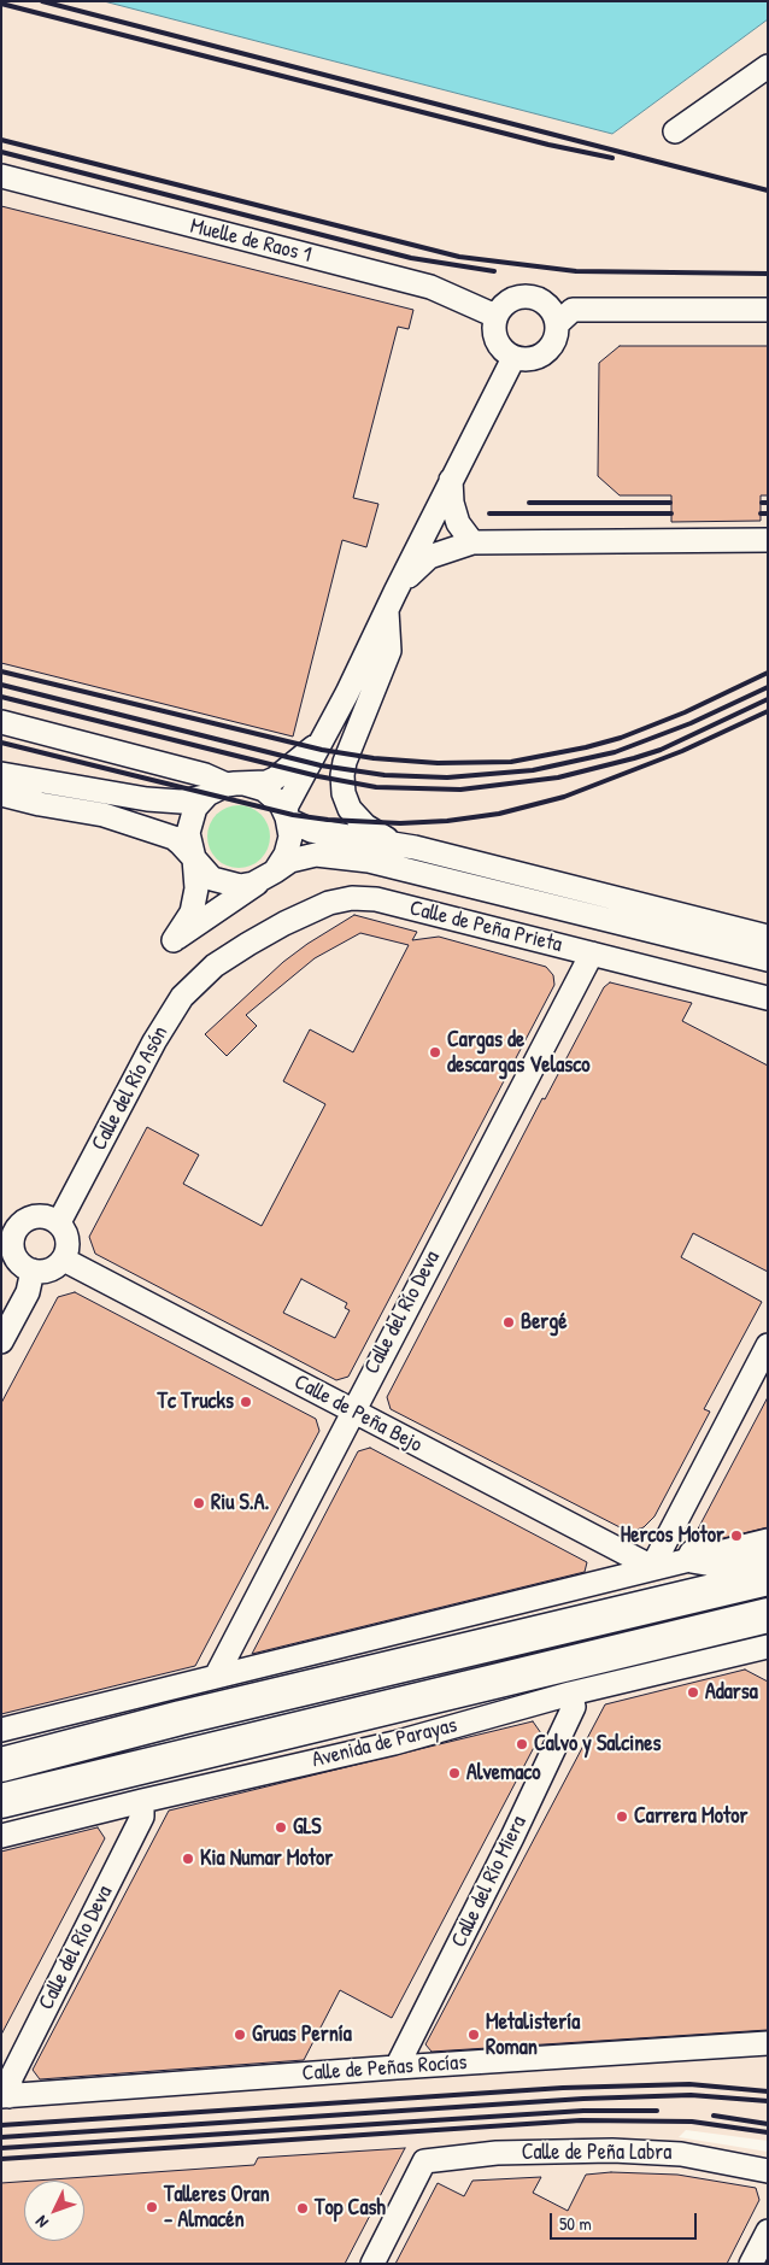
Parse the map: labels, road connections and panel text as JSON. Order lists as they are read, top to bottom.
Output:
{
  "streets": {
    "street": [
      "Muelle de Raos 1",
      "Calle de Peña Prieta",
      "Calle del Río Asón",
      "Calle del Río Deva",
      "Calle de Peña Bejo",
      "Avenida de Parayas",
      "Calle del Río Miera",
      "Calle de Peñas Rocías",
      "Calle de Peña Labra"
    ]
  },
  "crossings": [
    ["Calle de Peña Prieta", "Calle del Río Asón"],
    ["Calle de Peña Prieta", "Calle del Río Deva"],
    ["Calle del Río Asón", "Calle de Peña Bejo"],
    ["Calle del Río Deva", "Calle de Peña Bejo"],
    ["Calle del Río Deva", "Avenida de Parayas"],
    ["Calle del Río Deva", "Calle de Peñas Rocías"],
    ["Avenida de Parayas", "Calle del Río Miera"],
    ["Calle del Río Miera", "Calle de Peñas Rocías"]
  ],
  "places": [
    "Cargas de descargas Velasco",
    "Bergé",
    "Tc Trucks",
    "Riu S.A.",
    "Hercos Motor",
    "Adarsa",
    "Calvo y Salcines",
    "Alvemaco",
    "Carrera Motor",
    "GLS",
    "Kia Numar Motor",
    "Gruas Pernía",
    "Metalistería Roman",
    "Talleres Oran - Almacén",
    "Top Cash"
  ],
  "scale_bar": "50 m",
  "north": "bottom left"
}
